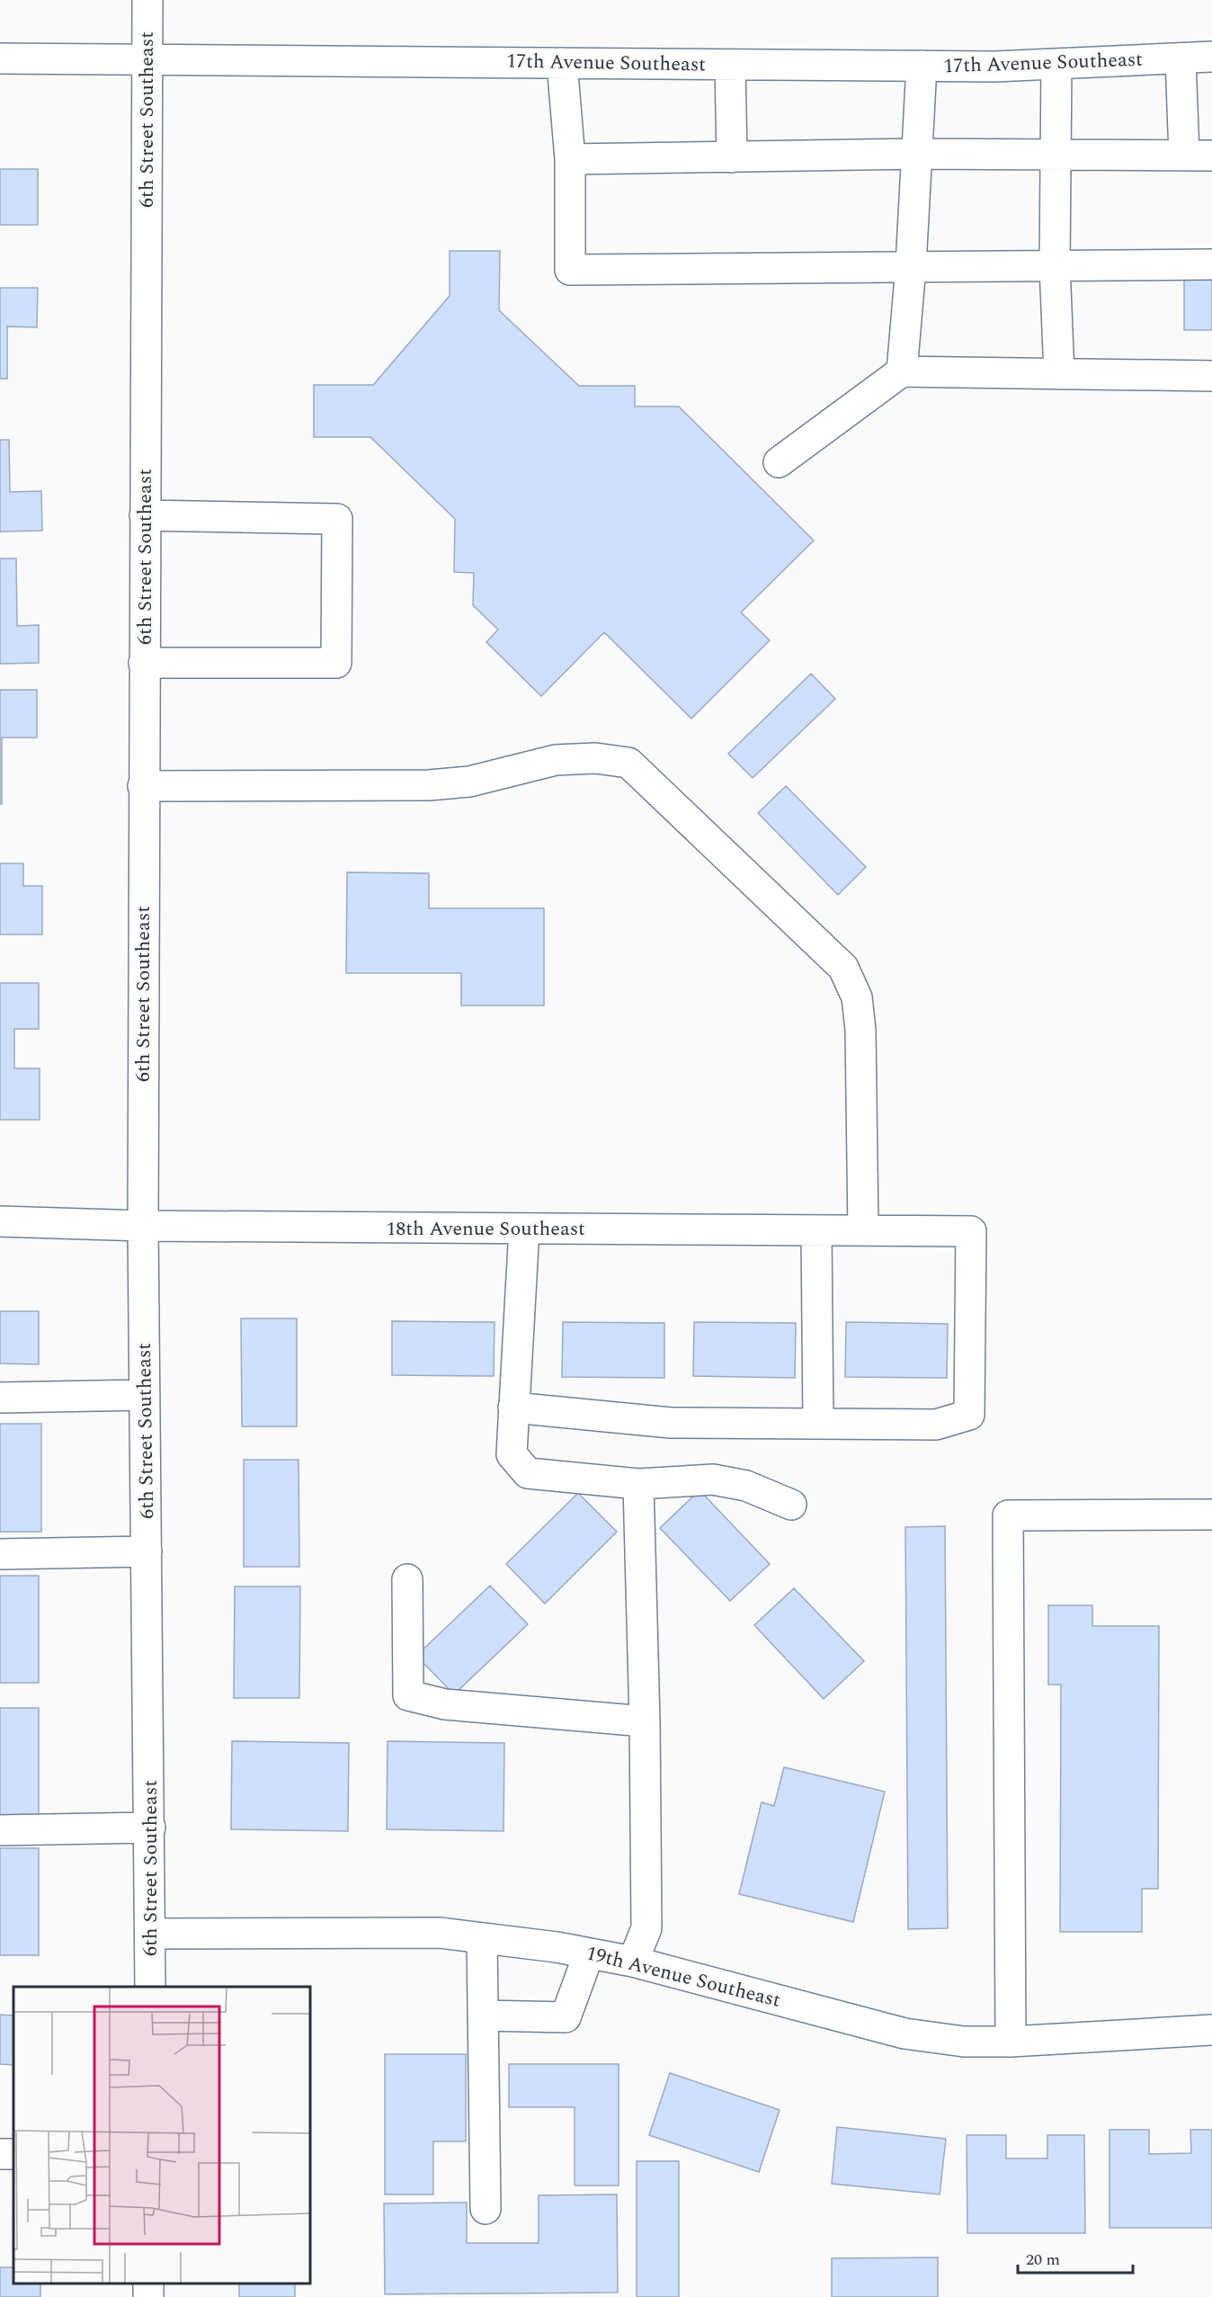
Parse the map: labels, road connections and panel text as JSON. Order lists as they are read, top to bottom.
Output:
{
  "streets": {
    "street": [
      "17th Avenue Southeast",
      "6th Street Southeast",
      "18th Avenue Southeast",
      "19th Avenue Southeast"
    ]
  },
  "crossings": [
    ["17th Avenue Southeast", "6th Street Southeast"],
    ["6th Street Southeast", "18th Avenue Southeast"],
    ["6th Street Southeast", "19th Avenue Southeast"]
  ],
  "scale_bar": "20 m"
}
